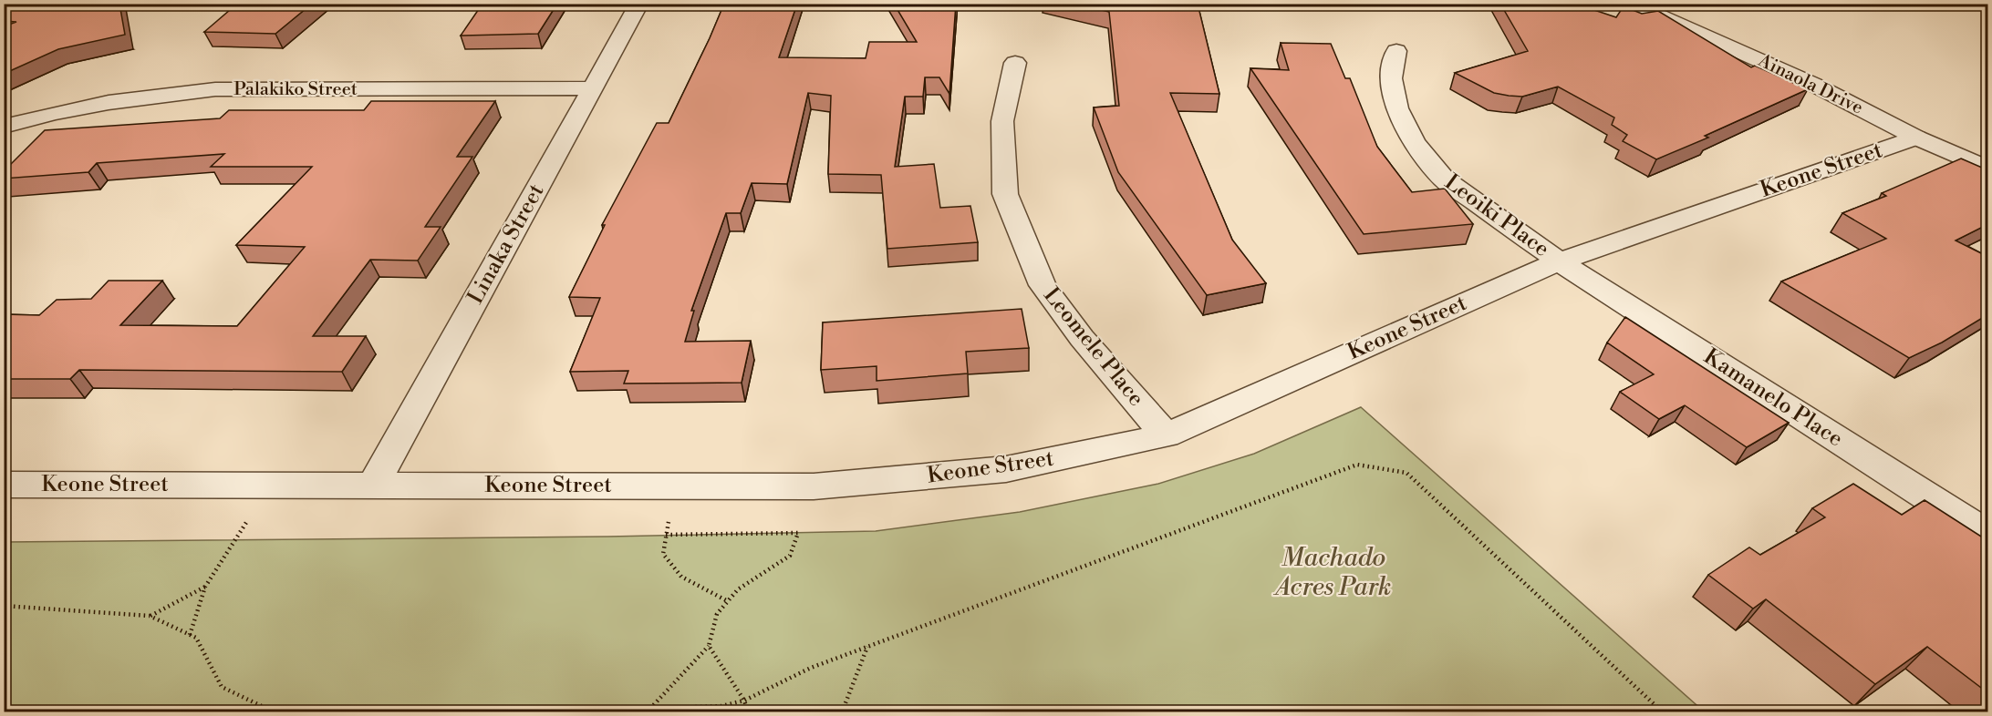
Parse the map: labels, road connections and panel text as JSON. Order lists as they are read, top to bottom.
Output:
{
  "streets": {
    "street": [
      "Ainaola Drive",
      "Palakiko Street",
      "Keone Street",
      "Leoiki Place",
      "Linaka Street",
      "Leomele Place",
      "Kamanelo Place"
    ]
  },
  "crossings": [
    ["Ainaola Drive", "Keone Street"],
    ["Palakiko Street", "Linaka Street"],
    ["Keone Street", "Leoiki Place"],
    ["Keone Street", "Linaka Street"],
    ["Keone Street", "Leomele Place"],
    ["Keone Street", "Kamanelo Place"],
    ["Leoiki Place", "Kamanelo Place"]
  ],
  "parks": ["Machado Acres Park"]
}
